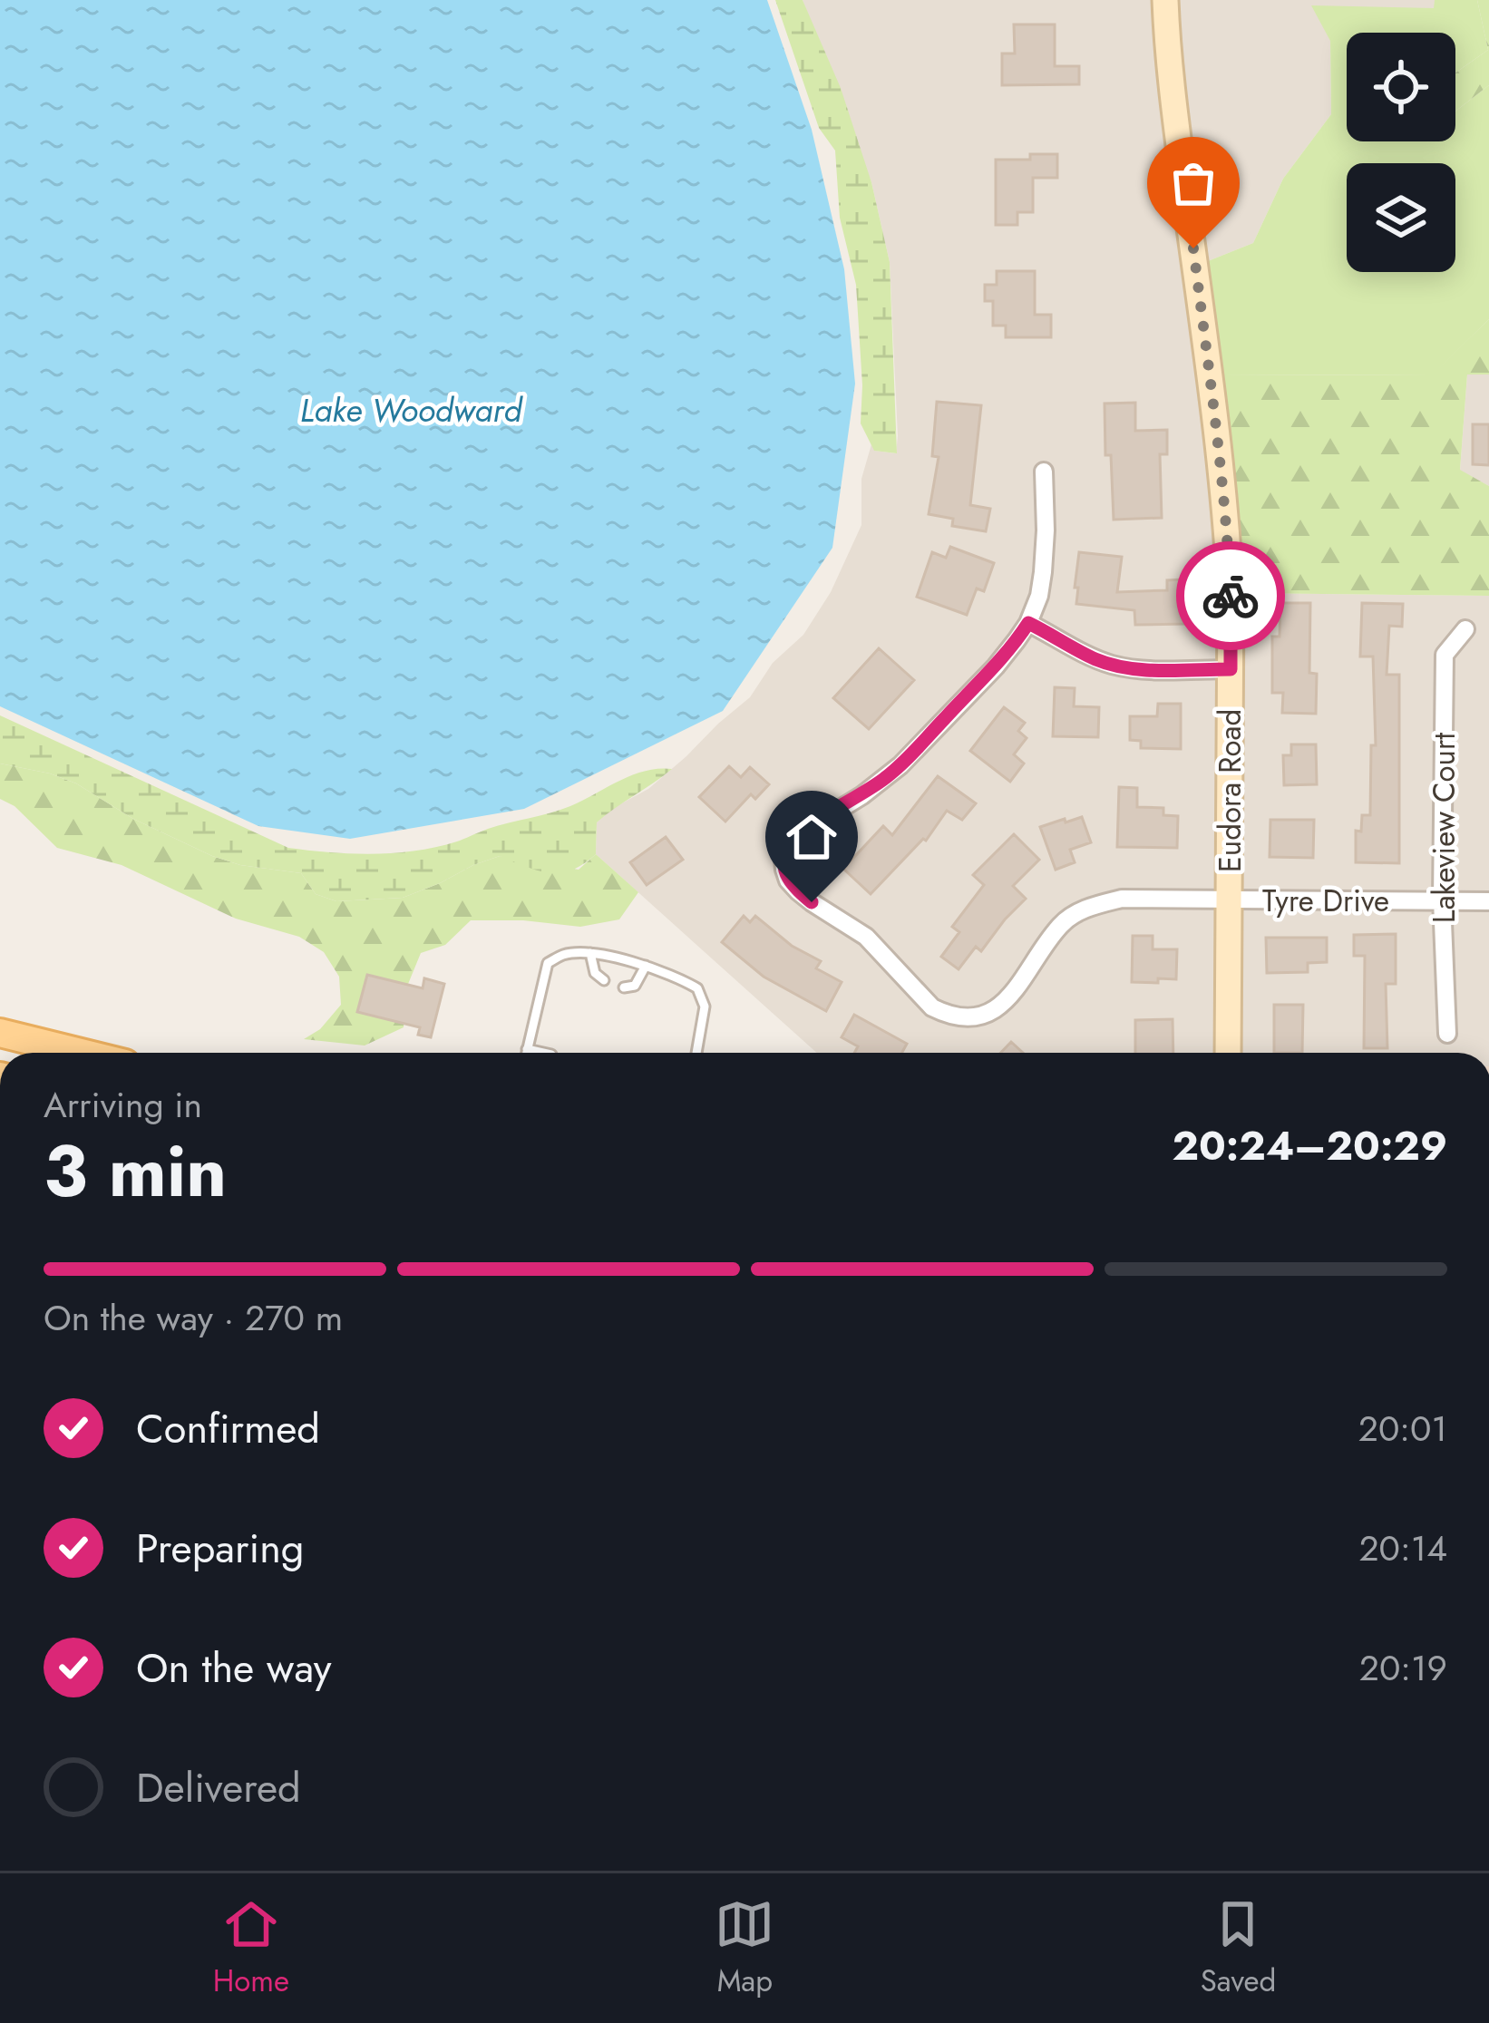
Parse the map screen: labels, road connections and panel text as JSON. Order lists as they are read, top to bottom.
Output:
{
  "streets": {
    "street": ["Eudora Road", "Lakeview Court", "Tyre Drive"]
  },
  "crossings": [
    ["Eudora Road", "Tyre Drive"],
    ["Lakeview Court", "Tyre Drive"]
  ],
  "water": ["Lake Woodward"],
  "page": {
    "heading": ["3 min", "Arriving in", "20:24–20:29"],
    "bar": "On the way · 270 m",
    "list": [
      ["Confirmed", "20:01"],
      ["Preparing", "20:14"],
      ["On the way", "20:19"],
      "Delivered"
    ],
    "tabs": ["Home", "Map", "Saved"]
  }
}
